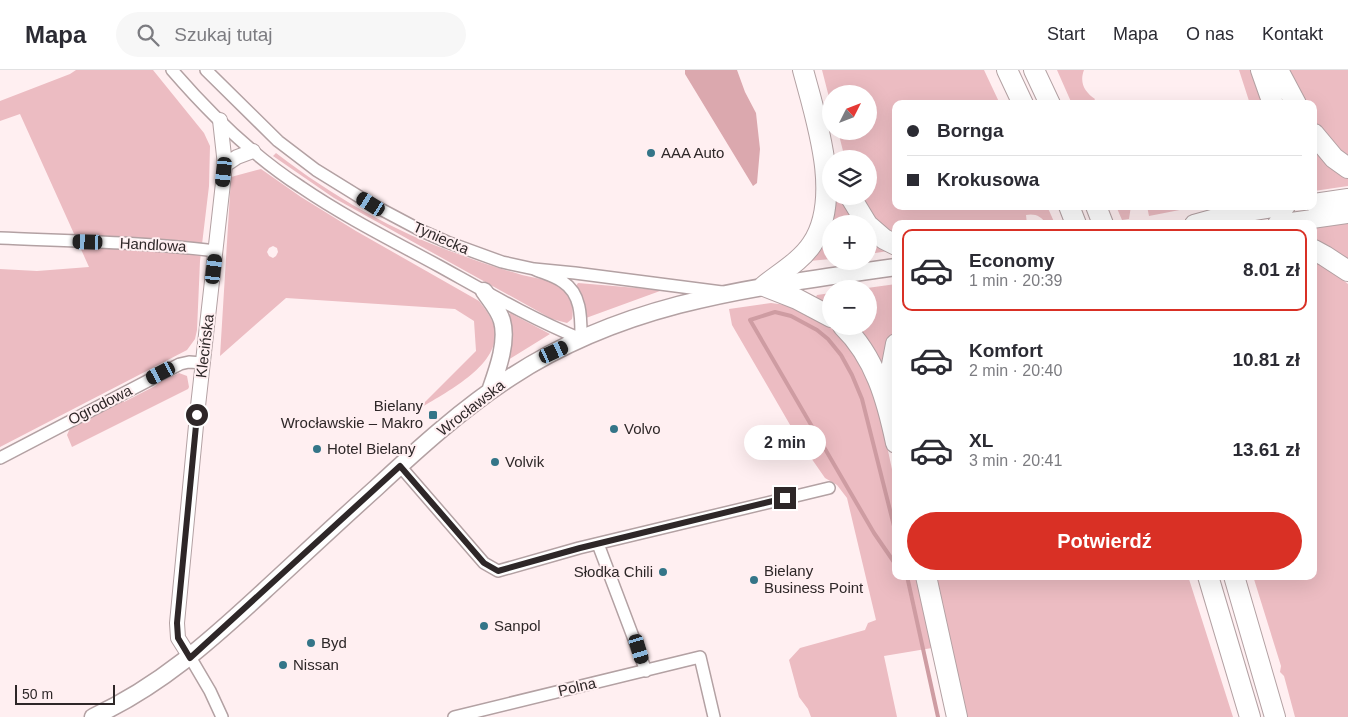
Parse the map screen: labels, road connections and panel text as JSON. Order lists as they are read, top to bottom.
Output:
{
  "streets": {
    "main road": ["Wrocławska"],
    "street": [
      "Tyniecka",
      "Handlowa",
      "Klecińska",
      "Ogrodowa",
      "Polna"
    ]
  },
  "crossings": [
    ["Tyniecka", "Klecińska"],
    ["Tyniecka", "Wrocławska"],
    ["Handlowa", "Klecińska"],
    ["Klecińska", "Ogrodowa"],
    ["Klecińska", "Wrocławska"]
  ],
  "places": {
    "other": [
      "AAA Auto",
      "Volvo",
      "Hotel Bielany",
      "Volvik",
      "Słodka Chili",
      "Bielany Business Point",
      "Sanpol",
      "Byd",
      "Nissan"
    ],
    "transit": ["Bielany Wrocławskie – Makro"]
  },
  "scale_bar": "50 m",
  "north": "top right",
  "page": {
    "header": "Mapa",
    "search": "Szukaj tutaj",
    "nav": [
      "Start",
      "Mapa",
      "O nas",
      "Kontakt"
    ],
    "map_buttons": ["+", "−"],
    "banner": ["Bornga", "Krokusowa"],
    "list": [
      {
        "name": "Economy",
        "note": "1 min · 20:39",
        "value": "8.01 zł"
      },
      {
        "name": "Komfort",
        "note": "2 min · 20:40",
        "value": "10.81 zł"
      },
      {
        "name": "XL",
        "note": "3 min · 20:41",
        "value": "13.61 zł"
      }
    ],
    "bubble": "2 min",
    "buttons": "Potwierdź",
    "scale": "50 m"
  }
}
